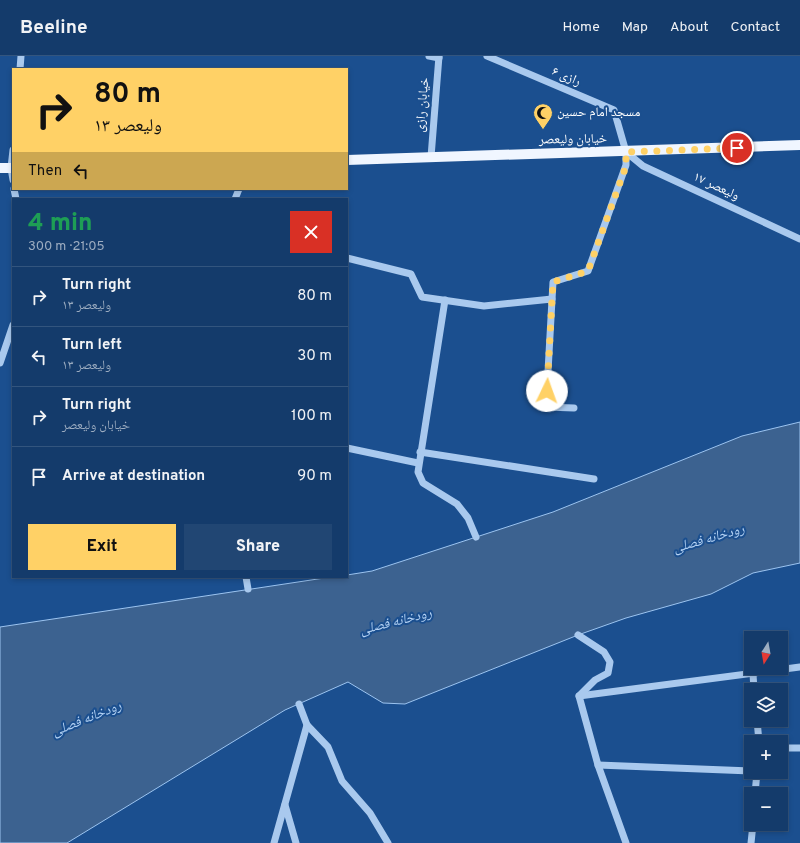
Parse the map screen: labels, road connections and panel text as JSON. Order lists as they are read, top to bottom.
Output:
{
  "streets": {
    "main road": ["خیابان ولیعصر"],
    "street": ["رازی ۶", "خیابان رازی", "ولیعصر ۱۷"]
  },
  "crossings": [
    ["رازی ۶", "خیابان ولیعصر"],
    ["رازی ۶", "ولیعصر ۱۷"],
    ["خیابان رازی", "خیابان ولیعصر"],
    ["خیابان ولیعصر", "ولیعصر ۱۷"]
  ],
  "water": ["رودخانه فصلی"],
  "places": {
    "mosque": ["مسجد امام حسین"]
  },
  "north": "bottom",
  "page": {
    "header": "Beeline",
    "nav": [
      "Home",
      "Map",
      "About",
      "Contact"
    ],
    "turn": ["80 m", "ولیعصر ۱۳"],
    "then": "Then",
    "heading": ["4 min", "300 m · 21:05"],
    "list": [
      {
        "name": "Turn right",
        "note": "ولیعصر ۱۳",
        "value": "80 m"
      },
      {
        "name": "Turn left",
        "note": "ولیعصر ۱۳",
        "value": "30 m"
      },
      {
        "name": "Turn right",
        "note": "خیابان ولیعصر",
        "value": "100 m"
      },
      {
        "name": "Arrive at destination",
        "value": "90 m"
      }
    ],
    "buttons": ["Exit", "Share"],
    "map_buttons": ["+", "−"]
  }
}
